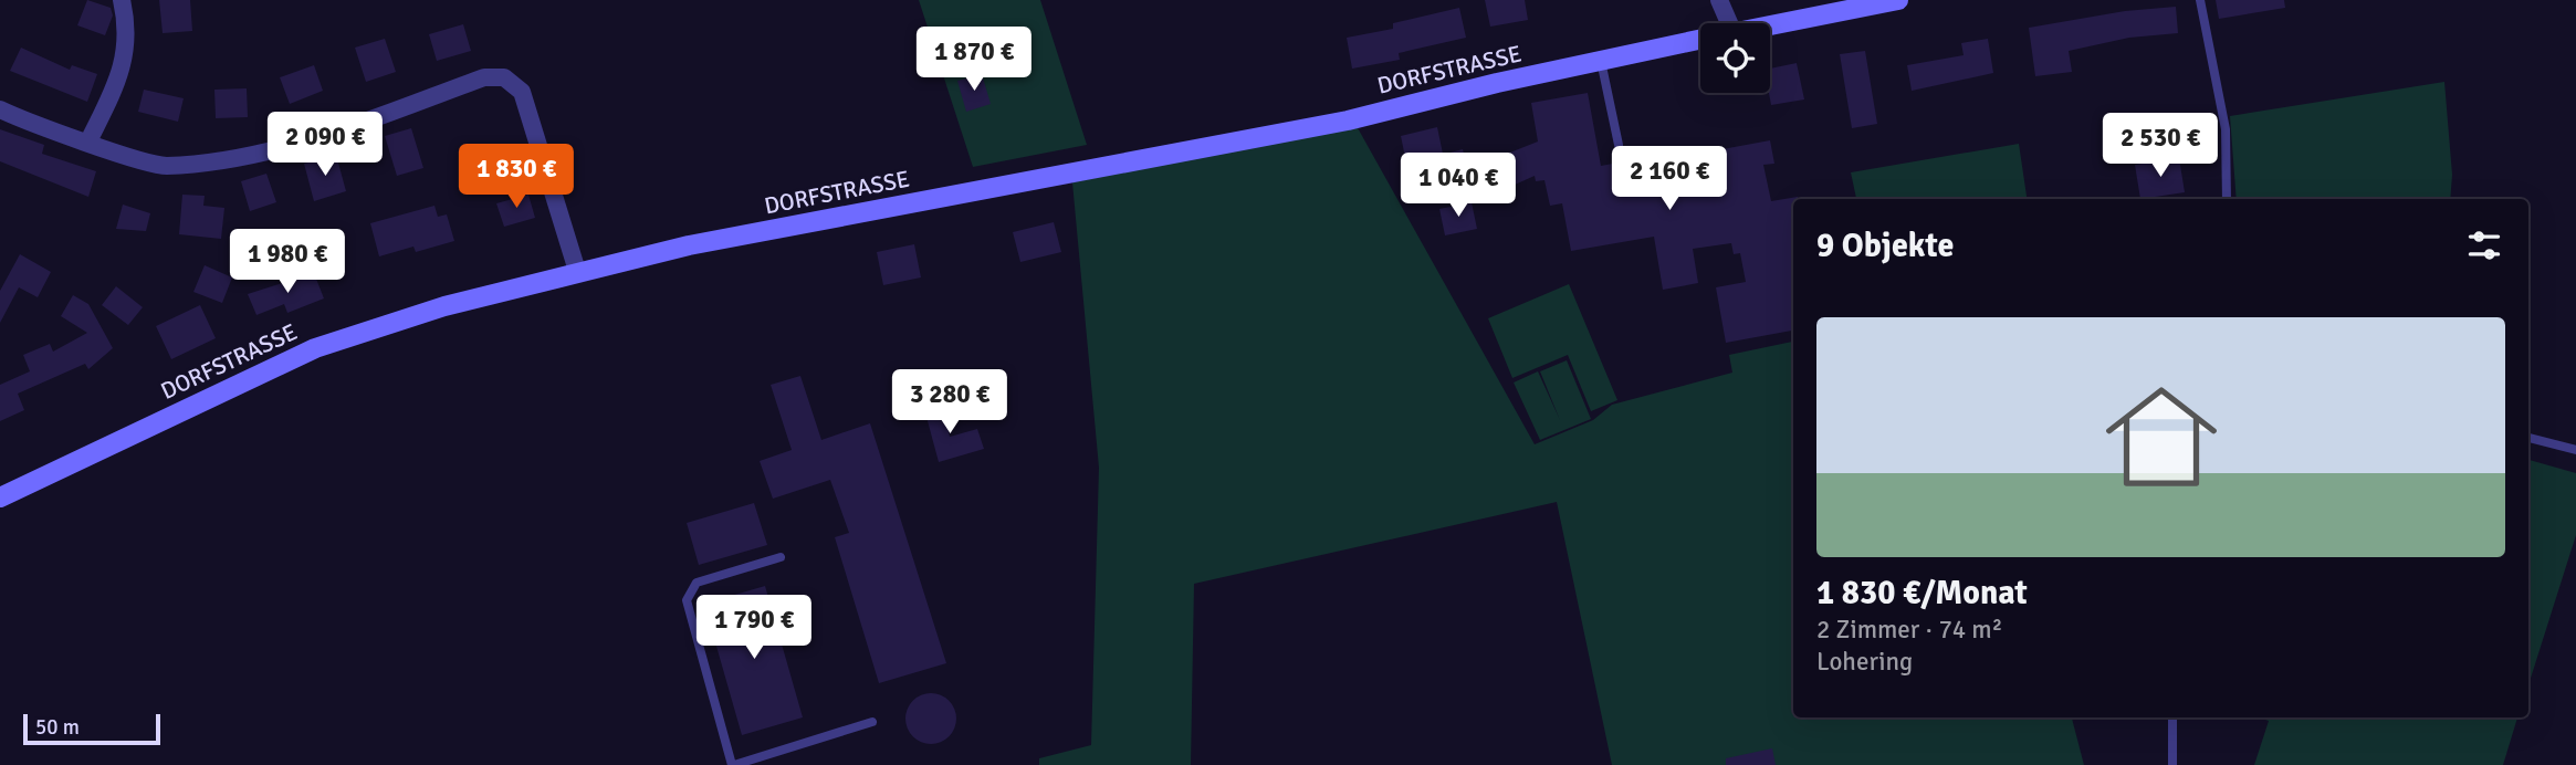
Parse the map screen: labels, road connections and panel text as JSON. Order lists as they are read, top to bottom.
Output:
{
  "streets": {
    "street": ["DORFSTRASSE"]
  },
  "scale_bar": "50 m",
  "page": {
    "price": [
      "1 870 €",
      "2 090 €",
      "2 530 €",
      "1 830 €",
      "2 160 €",
      "1 040 €",
      "1 980 €",
      "3 280 €",
      "1 790 €"
    ],
    "heading": "9 Objekte",
    "list": [
      {
        "name": "1 830 €/Monat",
        "note": "2 Zimmer · 74 m² · Lohering"
      }
    ],
    "scale": "50 m"
  }
}
